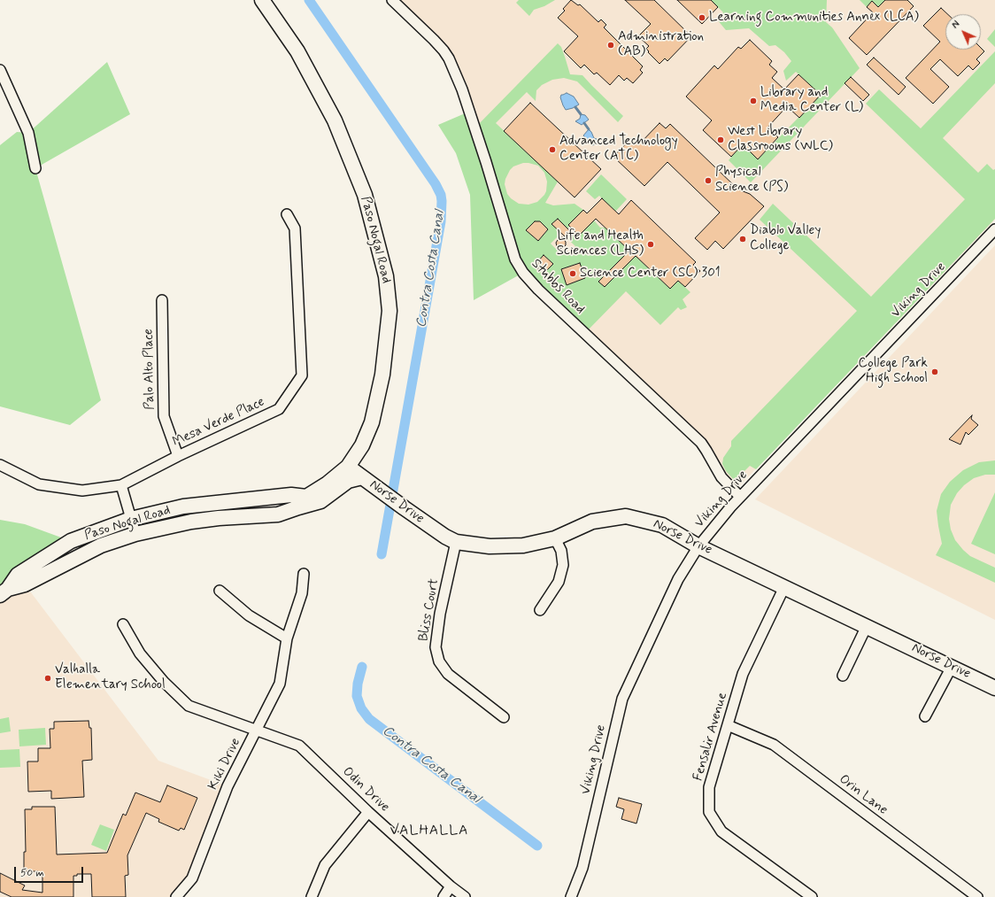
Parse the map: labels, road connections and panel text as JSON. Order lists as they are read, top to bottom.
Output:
{
  "streets": {
    "street": [
      "Paso Nogal Road",
      "Stubbs Road",
      "Viking Drive",
      "Palo Alto Place",
      "Mesa Verde Place",
      "Norse Drive",
      "Bliss Court",
      "Fensalir Avenue",
      "Kiki Drive",
      "Odin Drive",
      "Orin Lane"
    ]
  },
  "crossings": [
    ["Paso Nogal Road", "Norse Drive"],
    ["Stubbs Road", "Viking Drive"],
    ["Viking Drive", "Norse Drive"],
    ["Palo Alto Place", "Mesa Verde Place"],
    ["Norse Drive", "Bliss Court"],
    ["Norse Drive", "Fensalir Avenue"],
    ["Fensalir Avenue", "Orin Lane"],
    ["Kiki Drive", "Odin Drive"]
  ],
  "districts": ["VALHALLA"],
  "water": ["Contra Costa Canal"],
  "places": [
    "Learning Communities Annex (LCA)",
    "Administration (AB)",
    "Library and Media Center (L)",
    "West Library Classrooms (WLC)",
    "Advanced Technology Center (ATC)",
    "Physical Science (PS)",
    "Diablo Valley College",
    "Life and Health Sciences (LHS)",
    "Science Center (SC) 301",
    "College Park High School",
    "Valhalla Elementary School"
  ],
  "scale_bar": "50 m",
  "north": "top left"
}
